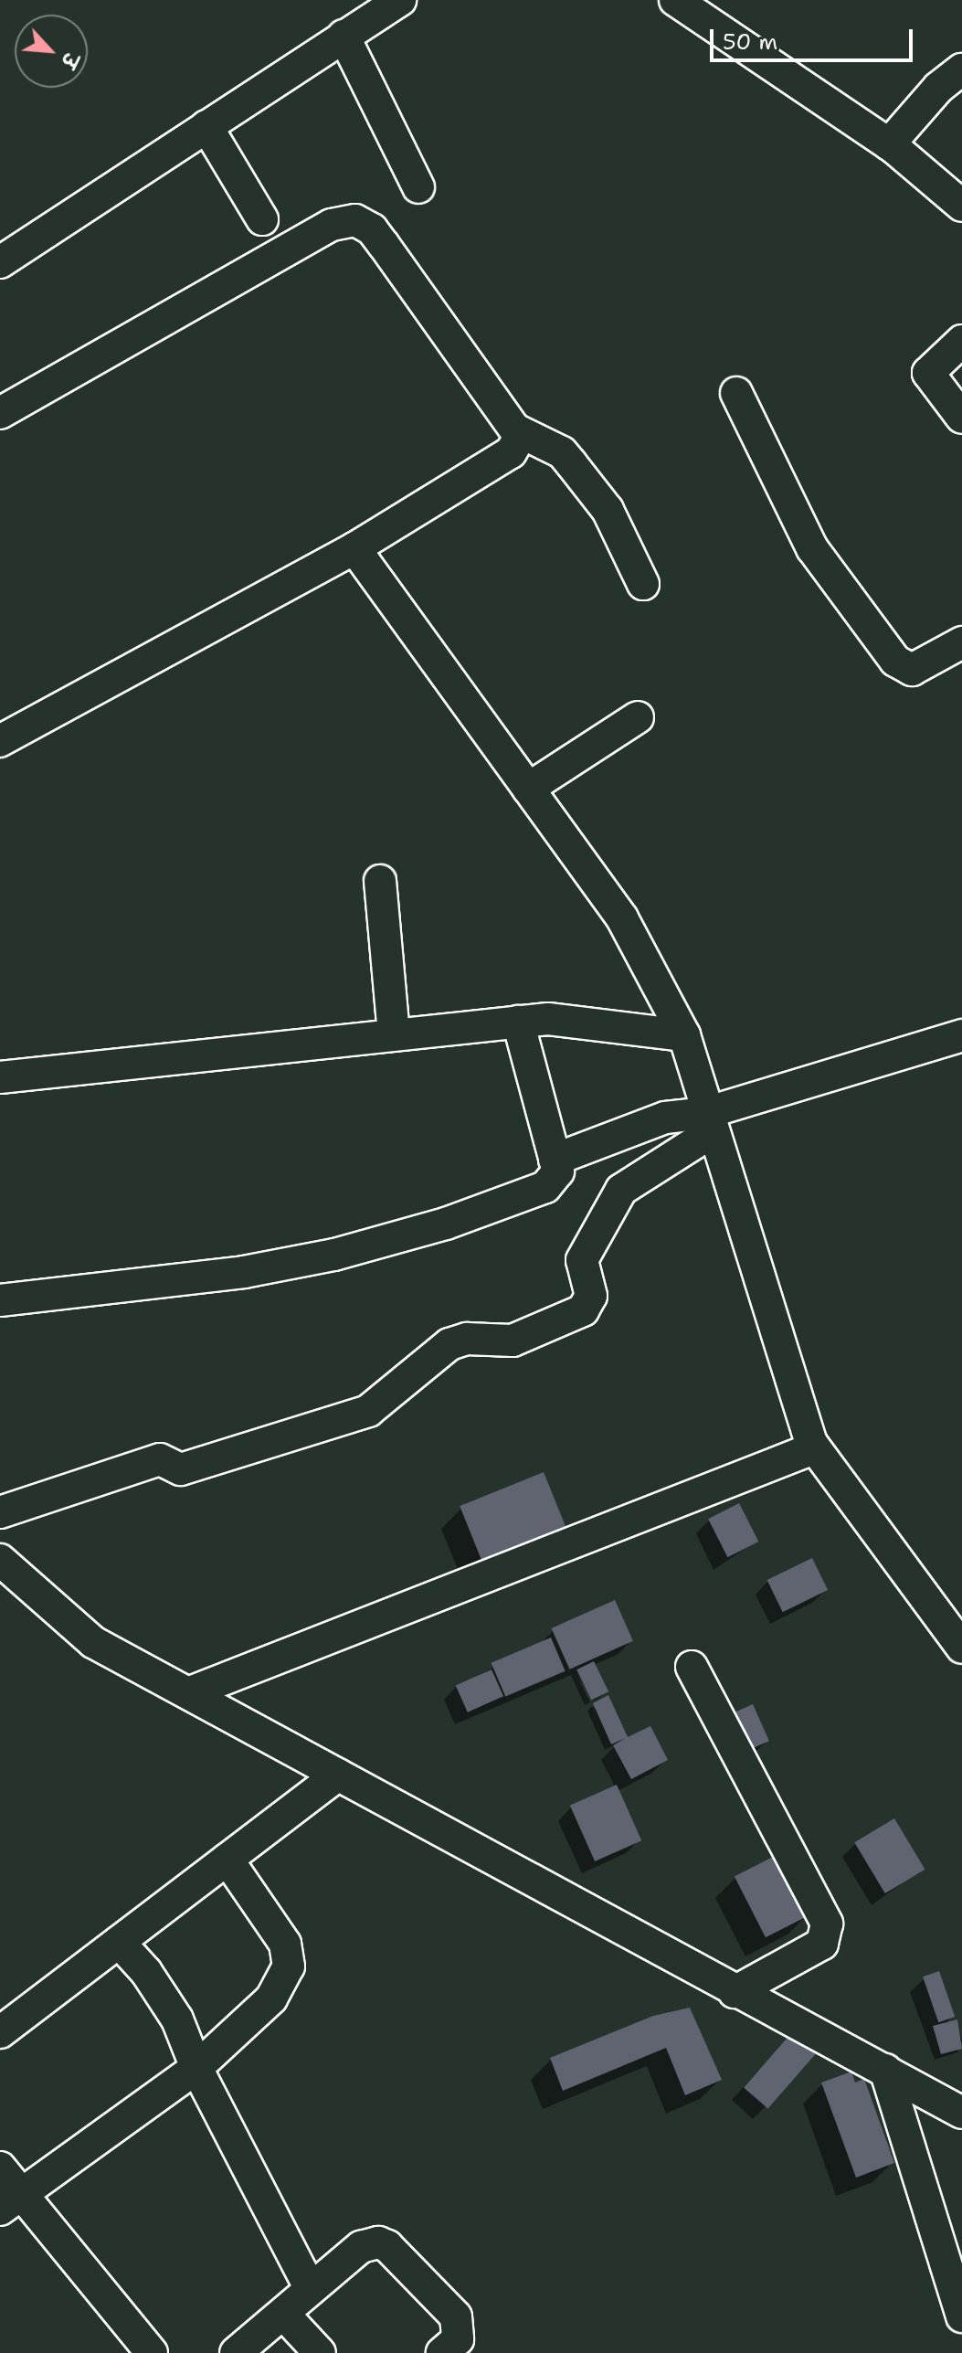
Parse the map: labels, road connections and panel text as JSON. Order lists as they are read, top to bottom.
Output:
{
  "scale_bar": "50 m",
  "north": "bottom right"
}
